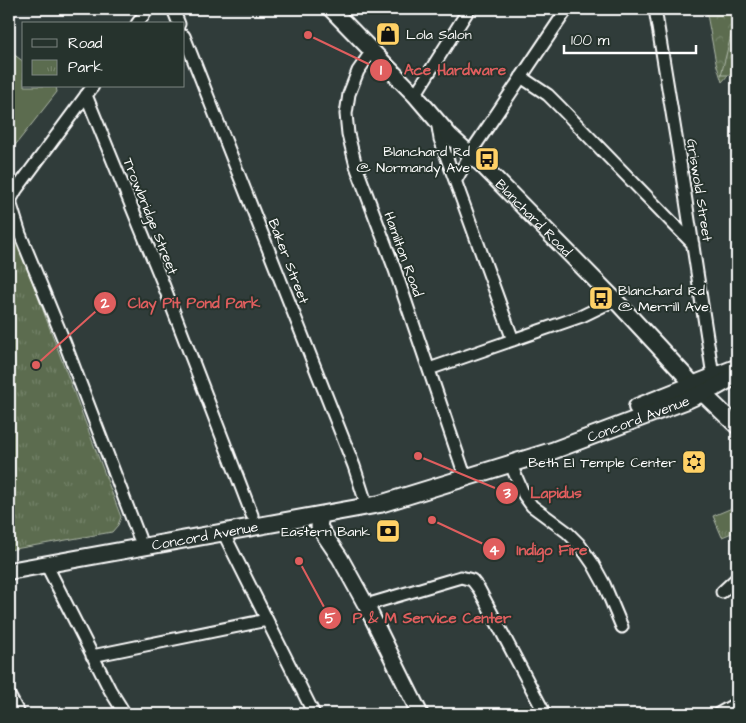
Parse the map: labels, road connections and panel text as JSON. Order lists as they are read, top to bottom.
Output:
{
  "streets": {
    "main road": ["Blanchard Road", "Concord Avenue"],
    "street": [
      "Griswold Street",
      "Trowbridge Street",
      "Hamilton Road",
      "Baker Street"
    ]
  },
  "crossings": [
    ["Griswold Street", "Concord Avenue"],
    ["Trowbridge Street", "Concord Avenue"],
    ["Blanchard Road", "Hamilton Road"],
    ["Blanchard Road", "Concord Avenue"],
    ["Hamilton Road", "Concord Avenue"],
    ["Baker Street", "Concord Avenue"]
  ],
  "places": {
    "shop": ["Lola Salon"],
    "other": [
      "Ace Hardware",
      "Clay Pit Pond Park",
      "Lapidus",
      "Indigo Fire",
      "P & M Service Center"
    ],
    "bus stop": ["Blanchard Rd @ Normandy Ave", "Blanchard Rd @ Merrill Ave"],
    "synagogue": ["Beth El Temple Center"],
    "bank": ["Eastern Bank"]
  },
  "legend": ["Road", "Park"],
  "scale_bar": "100 m"
}
